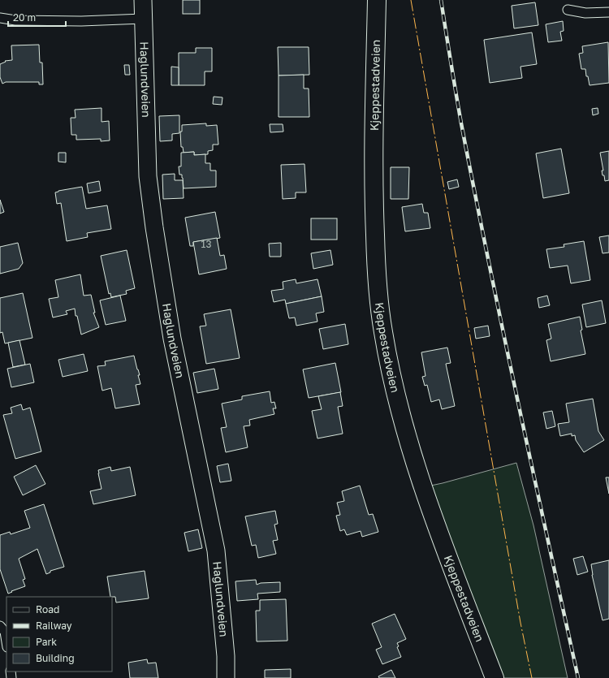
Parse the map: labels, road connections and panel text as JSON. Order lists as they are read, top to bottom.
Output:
{
  "streets": {
    "main road": ["Kjeppestadveien"],
    "street": ["Haglundveien"]
  },
  "house_numbers": ["13"],
  "legend": [
    "Road",
    "Railway",
    "Park",
    "Building"
  ],
  "scale_bar": "20 m"
}
